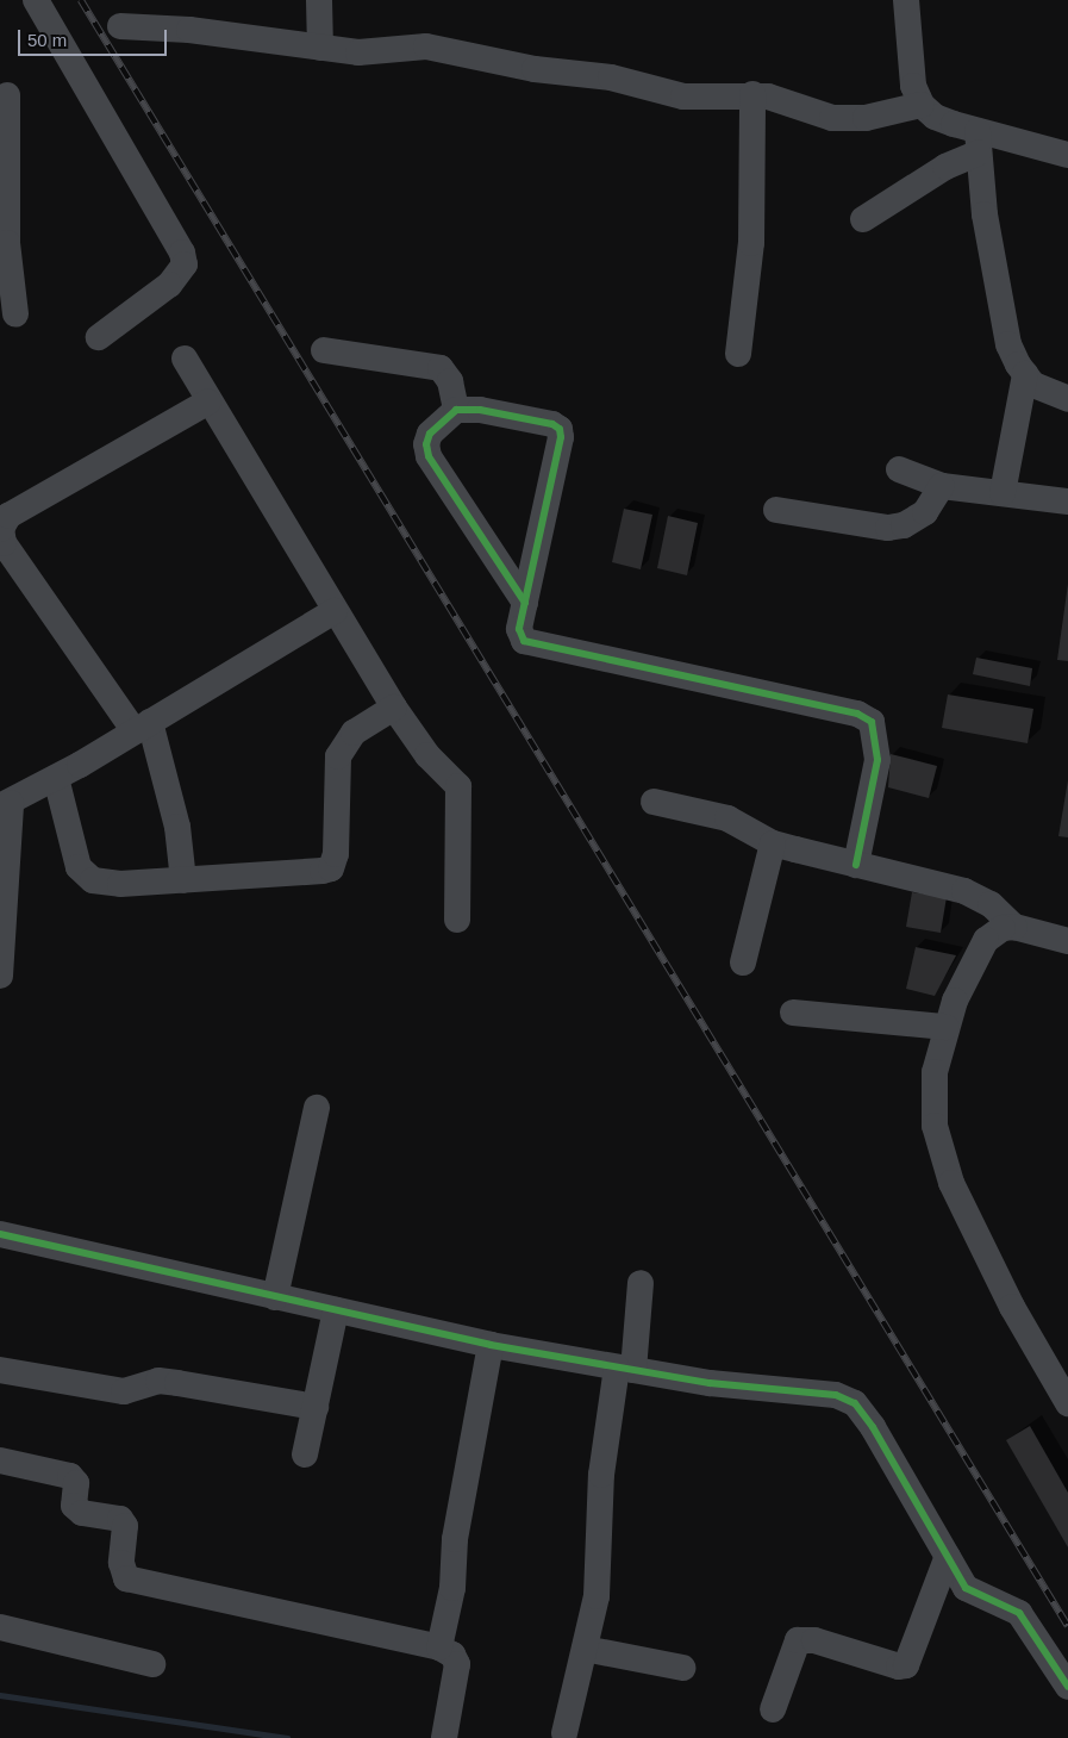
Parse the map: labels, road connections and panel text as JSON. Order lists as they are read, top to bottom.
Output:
{
  "scale_bar": "50 m"
}
